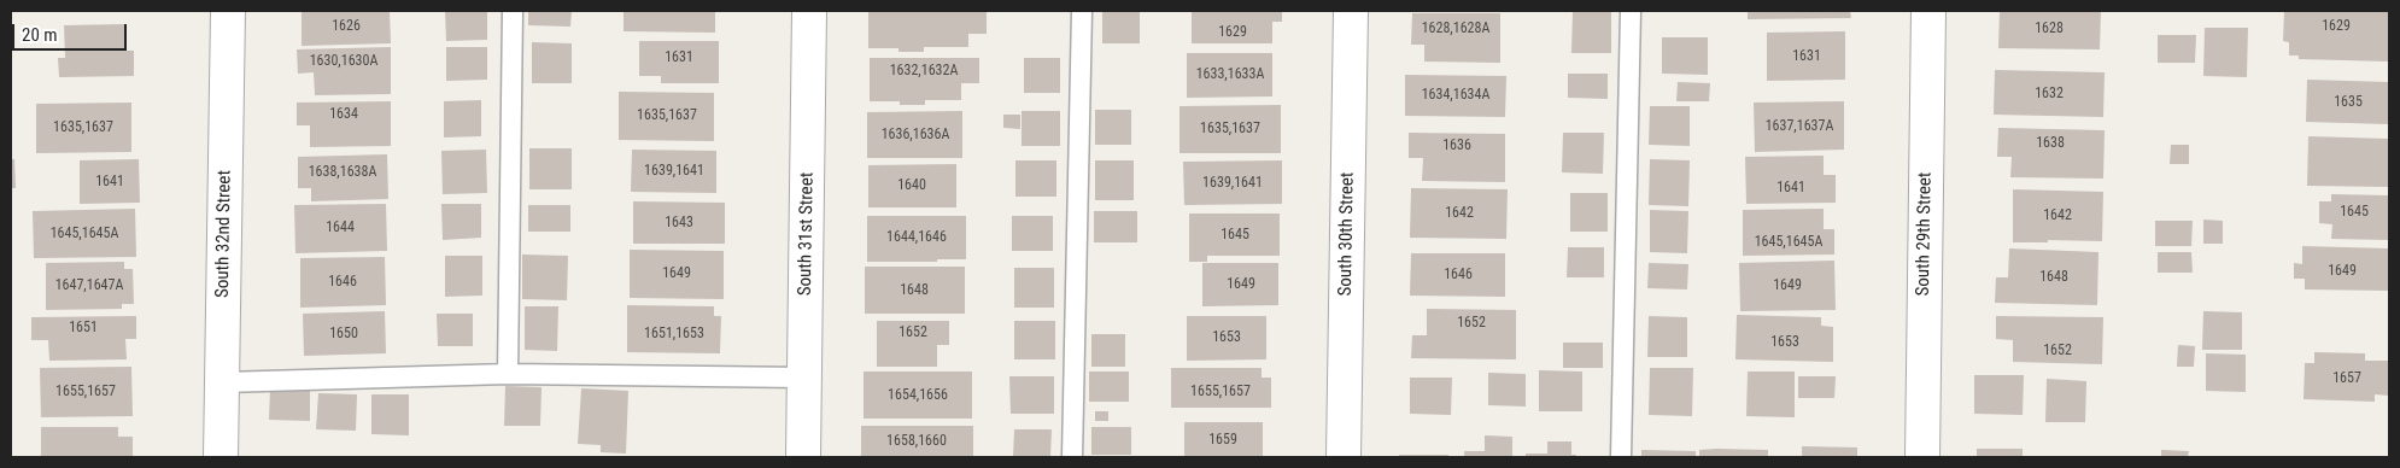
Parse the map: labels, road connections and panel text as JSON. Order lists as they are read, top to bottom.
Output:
{
  "streets": {
    "street": [
      "South 32nd Street",
      "South 31st Street",
      "South 30th Street",
      "South 29th Street"
    ]
  },
  "house_numbers": [
    "1626",
    "1629",
    "1628,1628A",
    "1628",
    "1629",
    "1631",
    "1631",
    "1630,1630A",
    "1632,1632A",
    "1633,1633A",
    "1632",
    "1634,1634A",
    "1635",
    "1634",
    "1635,1637",
    "1637,1637A",
    "1635,1637",
    "1635,1637",
    "1636,1636A",
    "1638",
    "1636",
    "1639,1641",
    "1638,1638A",
    "1641",
    "1639,1641",
    "1640",
    "1641",
    "1645",
    "1642",
    "1642",
    "1643",
    "1644",
    "1645,1645A",
    "1645",
    "1644,1646",
    "1645,1645A",
    "1649",
    "1649",
    "1646",
    "1648",
    "1646",
    "1649",
    "1647,1647A",
    "1649",
    "1648",
    "1652",
    "1651",
    "1652",
    "1650",
    "1651,1653",
    "1653",
    "1653",
    "1652",
    "1657",
    "1655,1657",
    "1655,1657",
    "1654,1656",
    "1659",
    "1658,1660"
  ],
  "scale_bar": "20 m"
}
